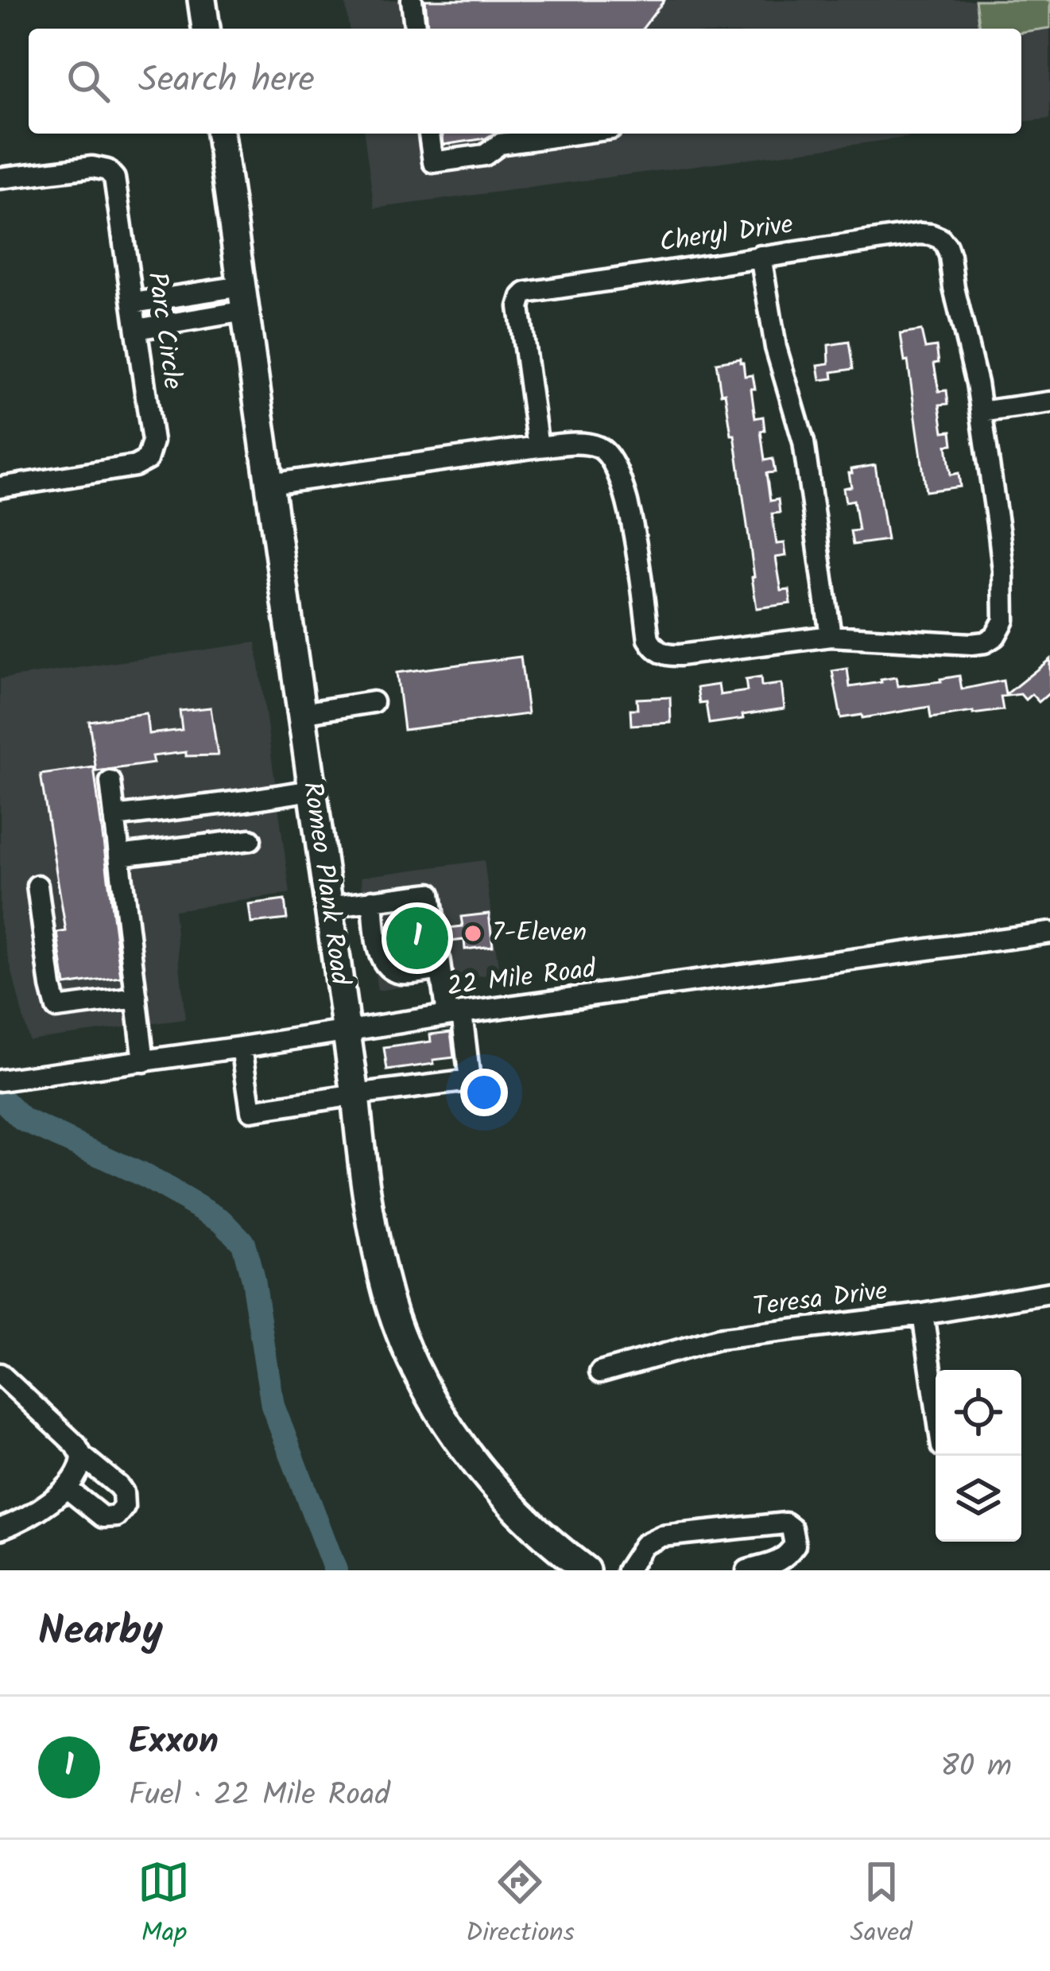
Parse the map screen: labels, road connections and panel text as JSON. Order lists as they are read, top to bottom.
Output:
{
  "streets": {
    "main road": ["Romeo Plank Road"],
    "street": [
      "Cheryl Drive",
      "Parc Circle",
      "22 Mile Road",
      "Teresa Drive"
    ]
  },
  "crossings": [
    ["Romeo Plank Road", "22 Mile Road"]
  ],
  "places": ["7-Eleven"],
  "page": {
    "search": "Search here",
    "pins": "1",
    "heading": "Nearby",
    "list": [
      {
        "mark": "1",
        "name": "Exxon",
        "note": "Fuel · 22 Mile Road",
        "value": "80 m"
      }
    ],
    "nav": ["Map", "Directions", "Saved"]
  }
}
